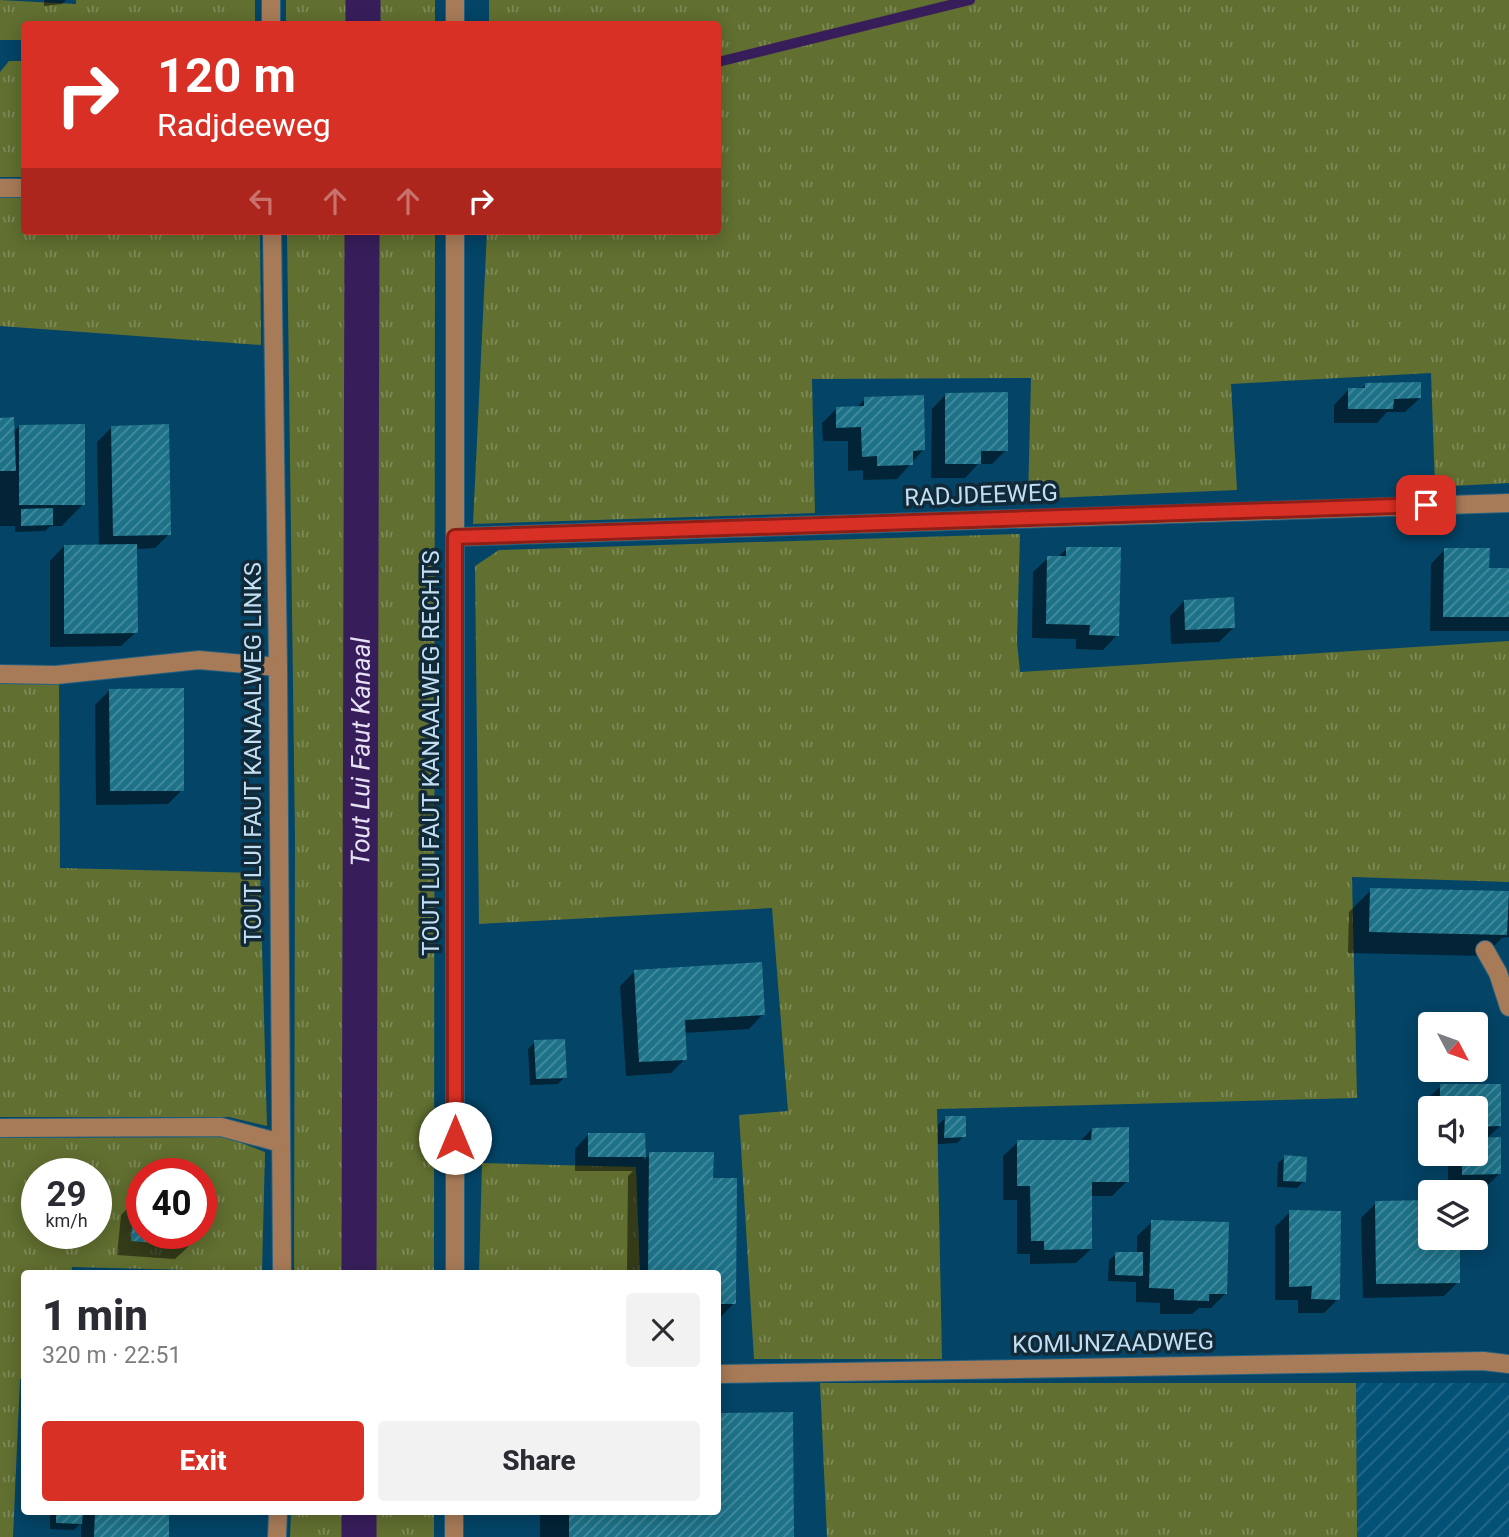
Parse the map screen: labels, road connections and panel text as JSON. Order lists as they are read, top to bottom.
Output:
{
  "streets": {
    "street": [
      "RADJDEEWEG",
      "TOUT LUI FAUT KANAALWEG LINKS",
      "TOUT LUI FAUT KANAALWEG RECHTS",
      "KOMIJNZAADWEG"
    ]
  },
  "crossings": [
    ["RADJDEEWEG", "TOUT LUI FAUT KANAALWEG RECHTS"]
  ],
  "water": ["Tout Lui Faut Kanaal"],
  "north": "bottom right",
  "page": {
    "turn": ["120 m", "Radjdeeweg"],
    "speed": "29 km/h",
    "limit": "40",
    "heading": ["1 min", "320 m · 22:51"],
    "buttons": ["Exit", "Share"]
  }
}
